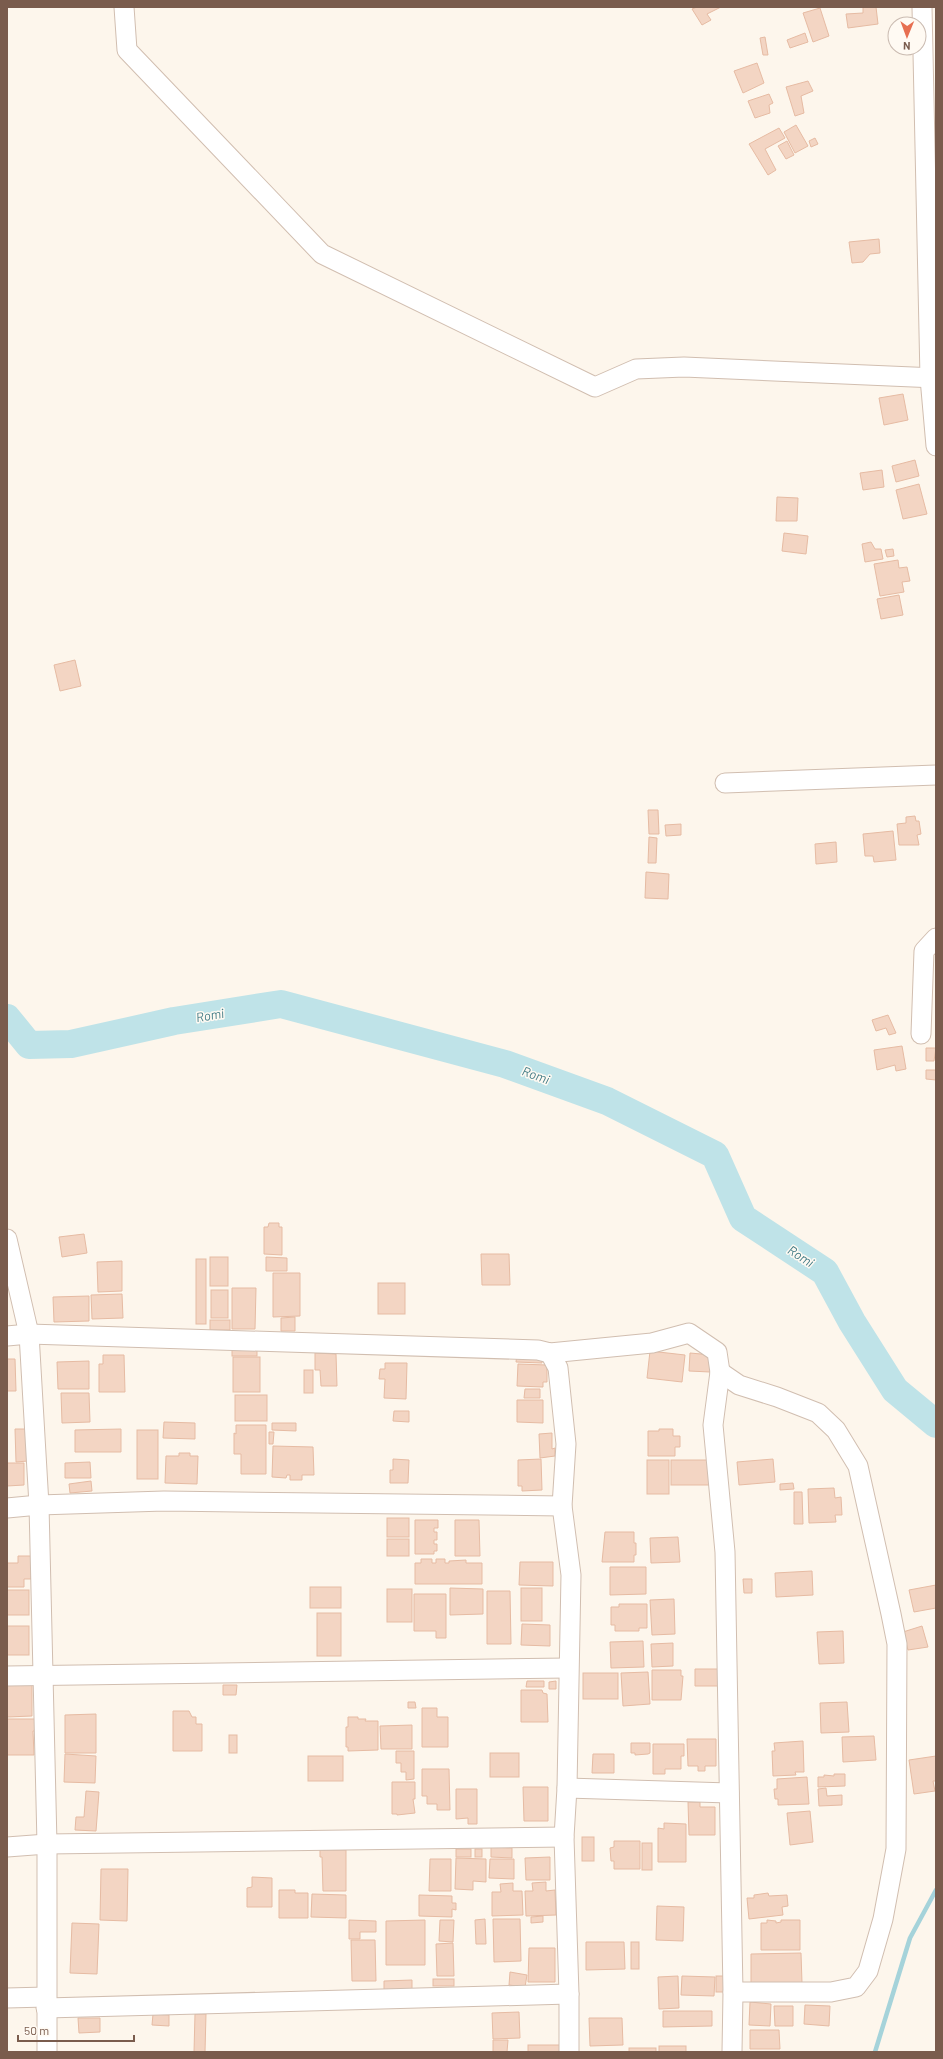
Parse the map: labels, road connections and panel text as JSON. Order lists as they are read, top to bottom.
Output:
{
  "water": ["Romi"],
  "scale_bar": "50 m",
  "north": "bottom"
}
